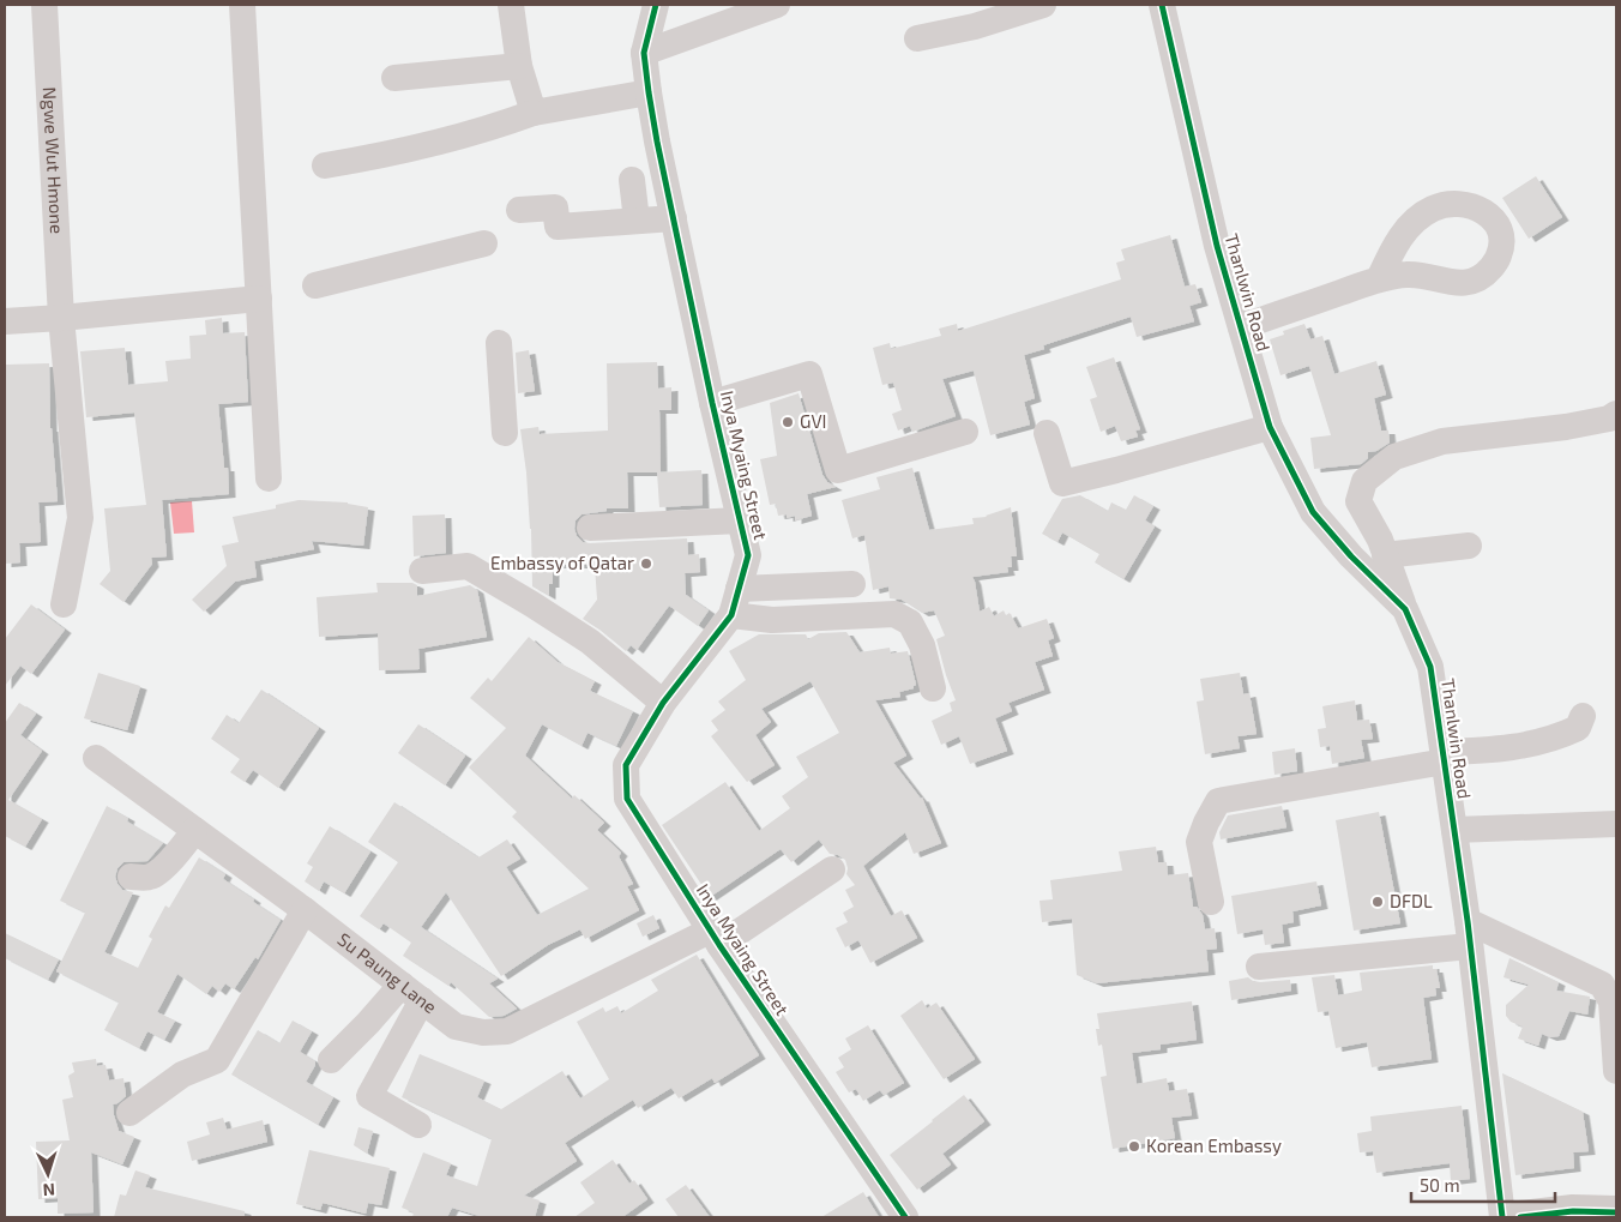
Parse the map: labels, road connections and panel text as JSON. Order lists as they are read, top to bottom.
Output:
{
  "streets": {
    "street": [
      "Ngwe Wut Hmone",
      "Thanlwin Road",
      "Inya Myaing Street",
      "Su Paung Lane"
    ]
  },
  "crossings": [
    ["Inya Myaing Street", "Su Paung Lane"]
  ],
  "places": [
    "GVI",
    "Embassy of Qatar",
    "DFDL",
    "Korean Embassy"
  ],
  "scale_bar": "50 m",
  "north": "bottom"
}
